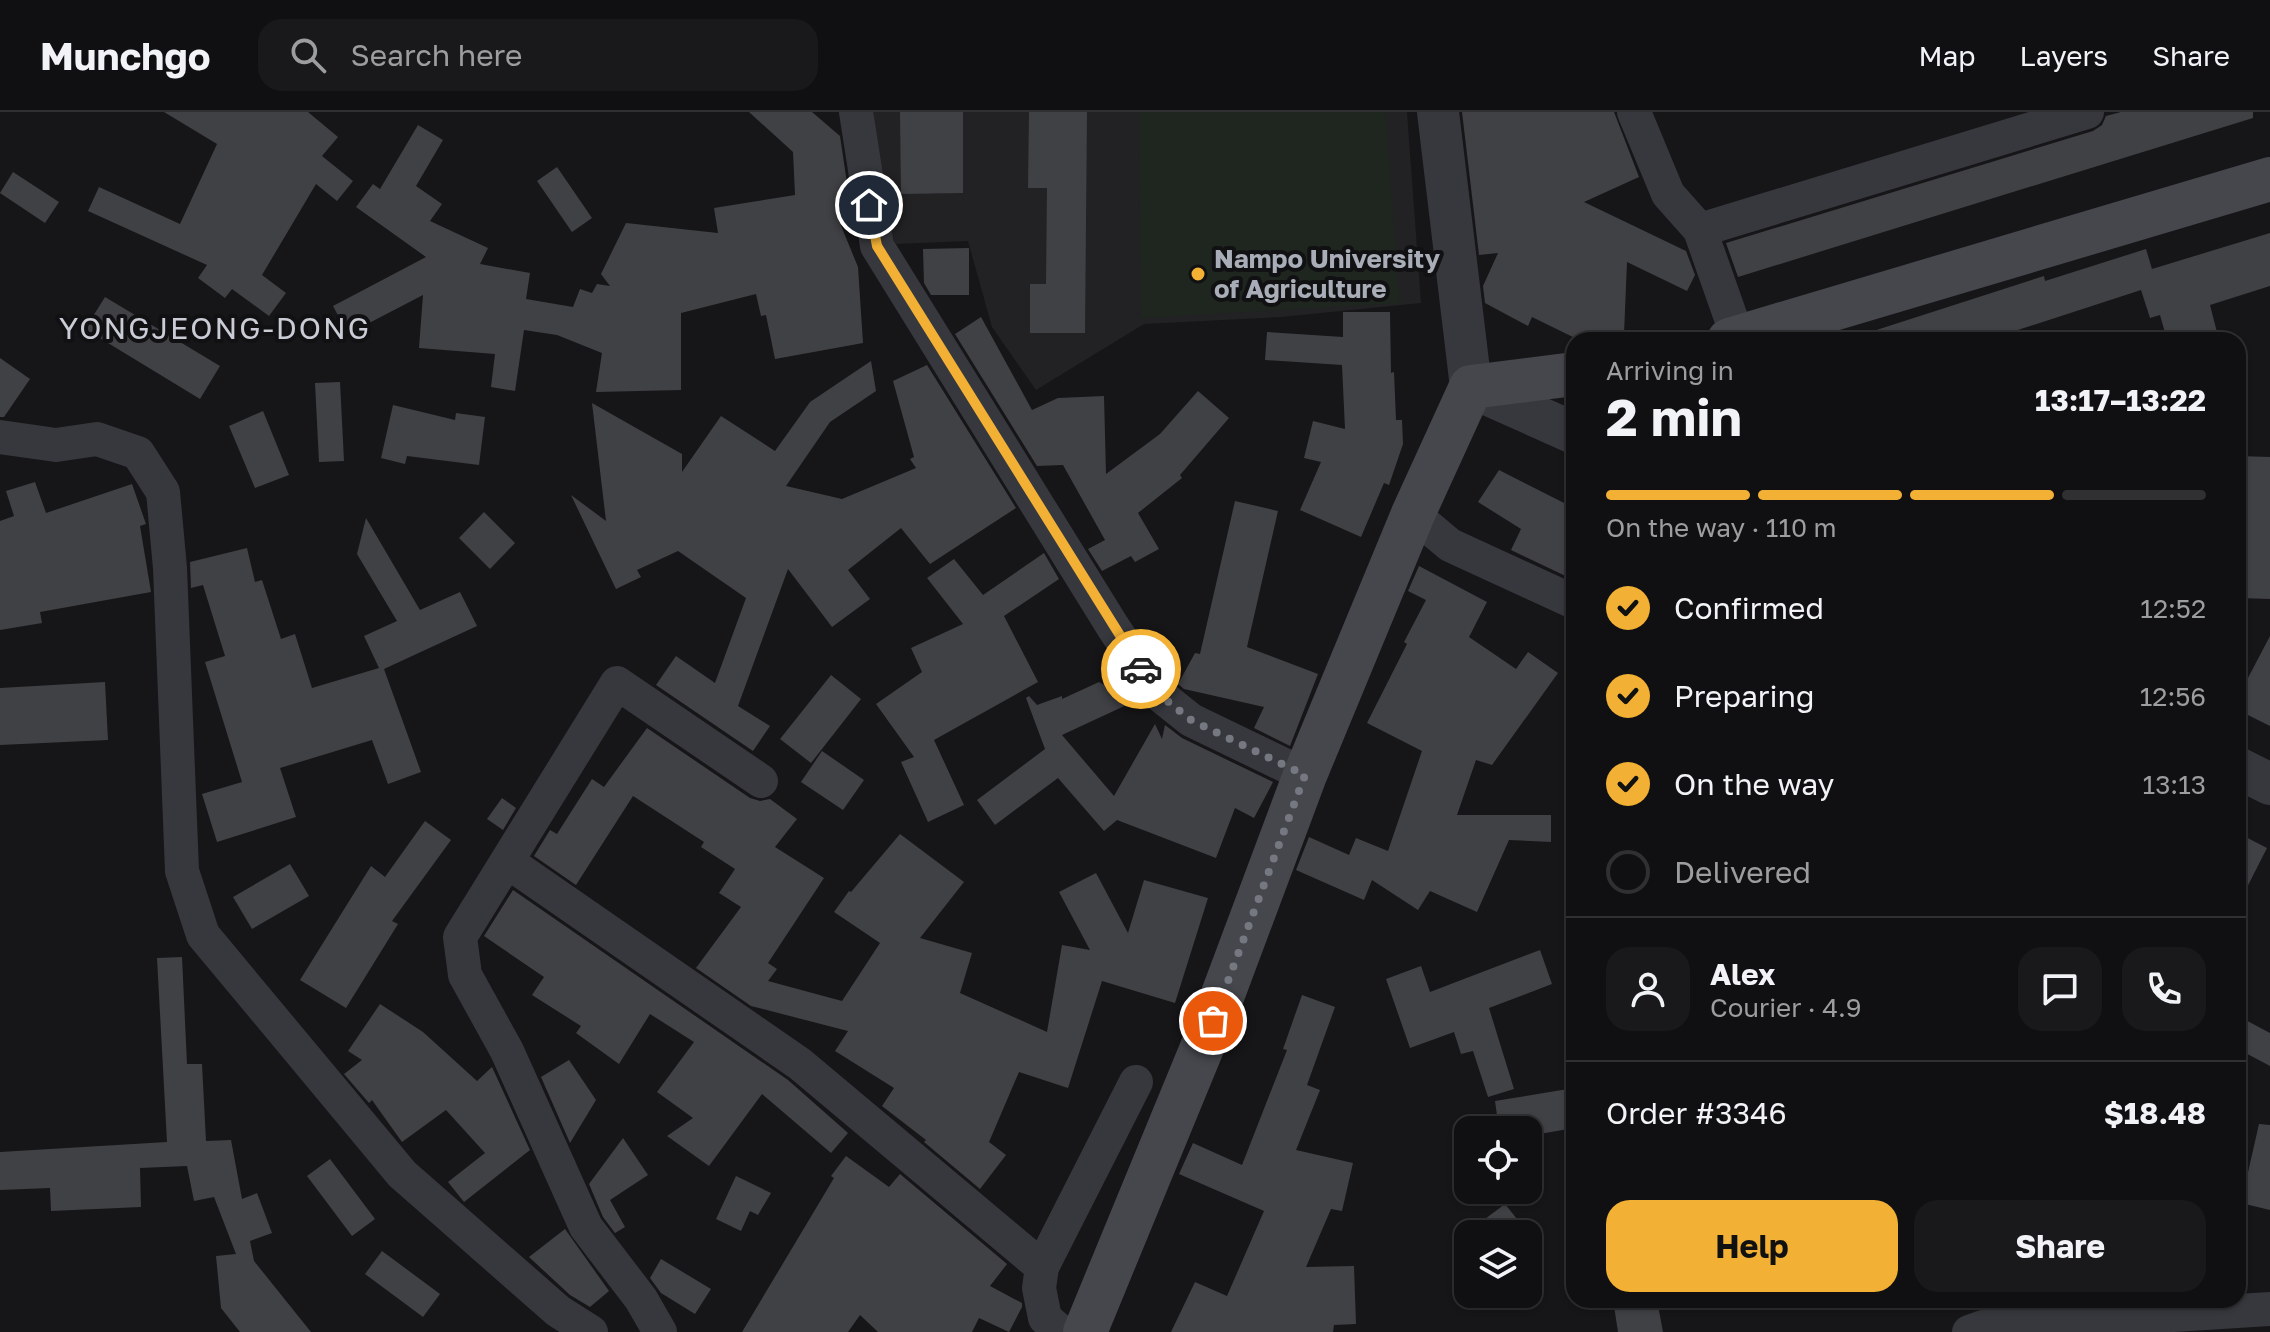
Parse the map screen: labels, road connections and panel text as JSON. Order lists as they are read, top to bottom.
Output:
{
  "districts": ["YONGJEONG-DONG"],
  "places": ["Nampo University of Agriculture"],
  "page": {
    "header": "Munchgo",
    "search": "Search here",
    "nav": ["Map", "Layers", "Share"],
    "heading": ["2 min", "Arriving in", "13:17–13:22"],
    "panel": [
      "Alex",
      "Courier · 4.9",
      "Order #3346",
      "$18.48"
    ],
    "bar": "On the way · 110 m",
    "list": [
      ["Confirmed", "12:52"],
      ["Preparing", "12:56"],
      ["On the way", "13:13"],
      "Delivered"
    ],
    "buttons": ["Help", "Share"]
  }
}
